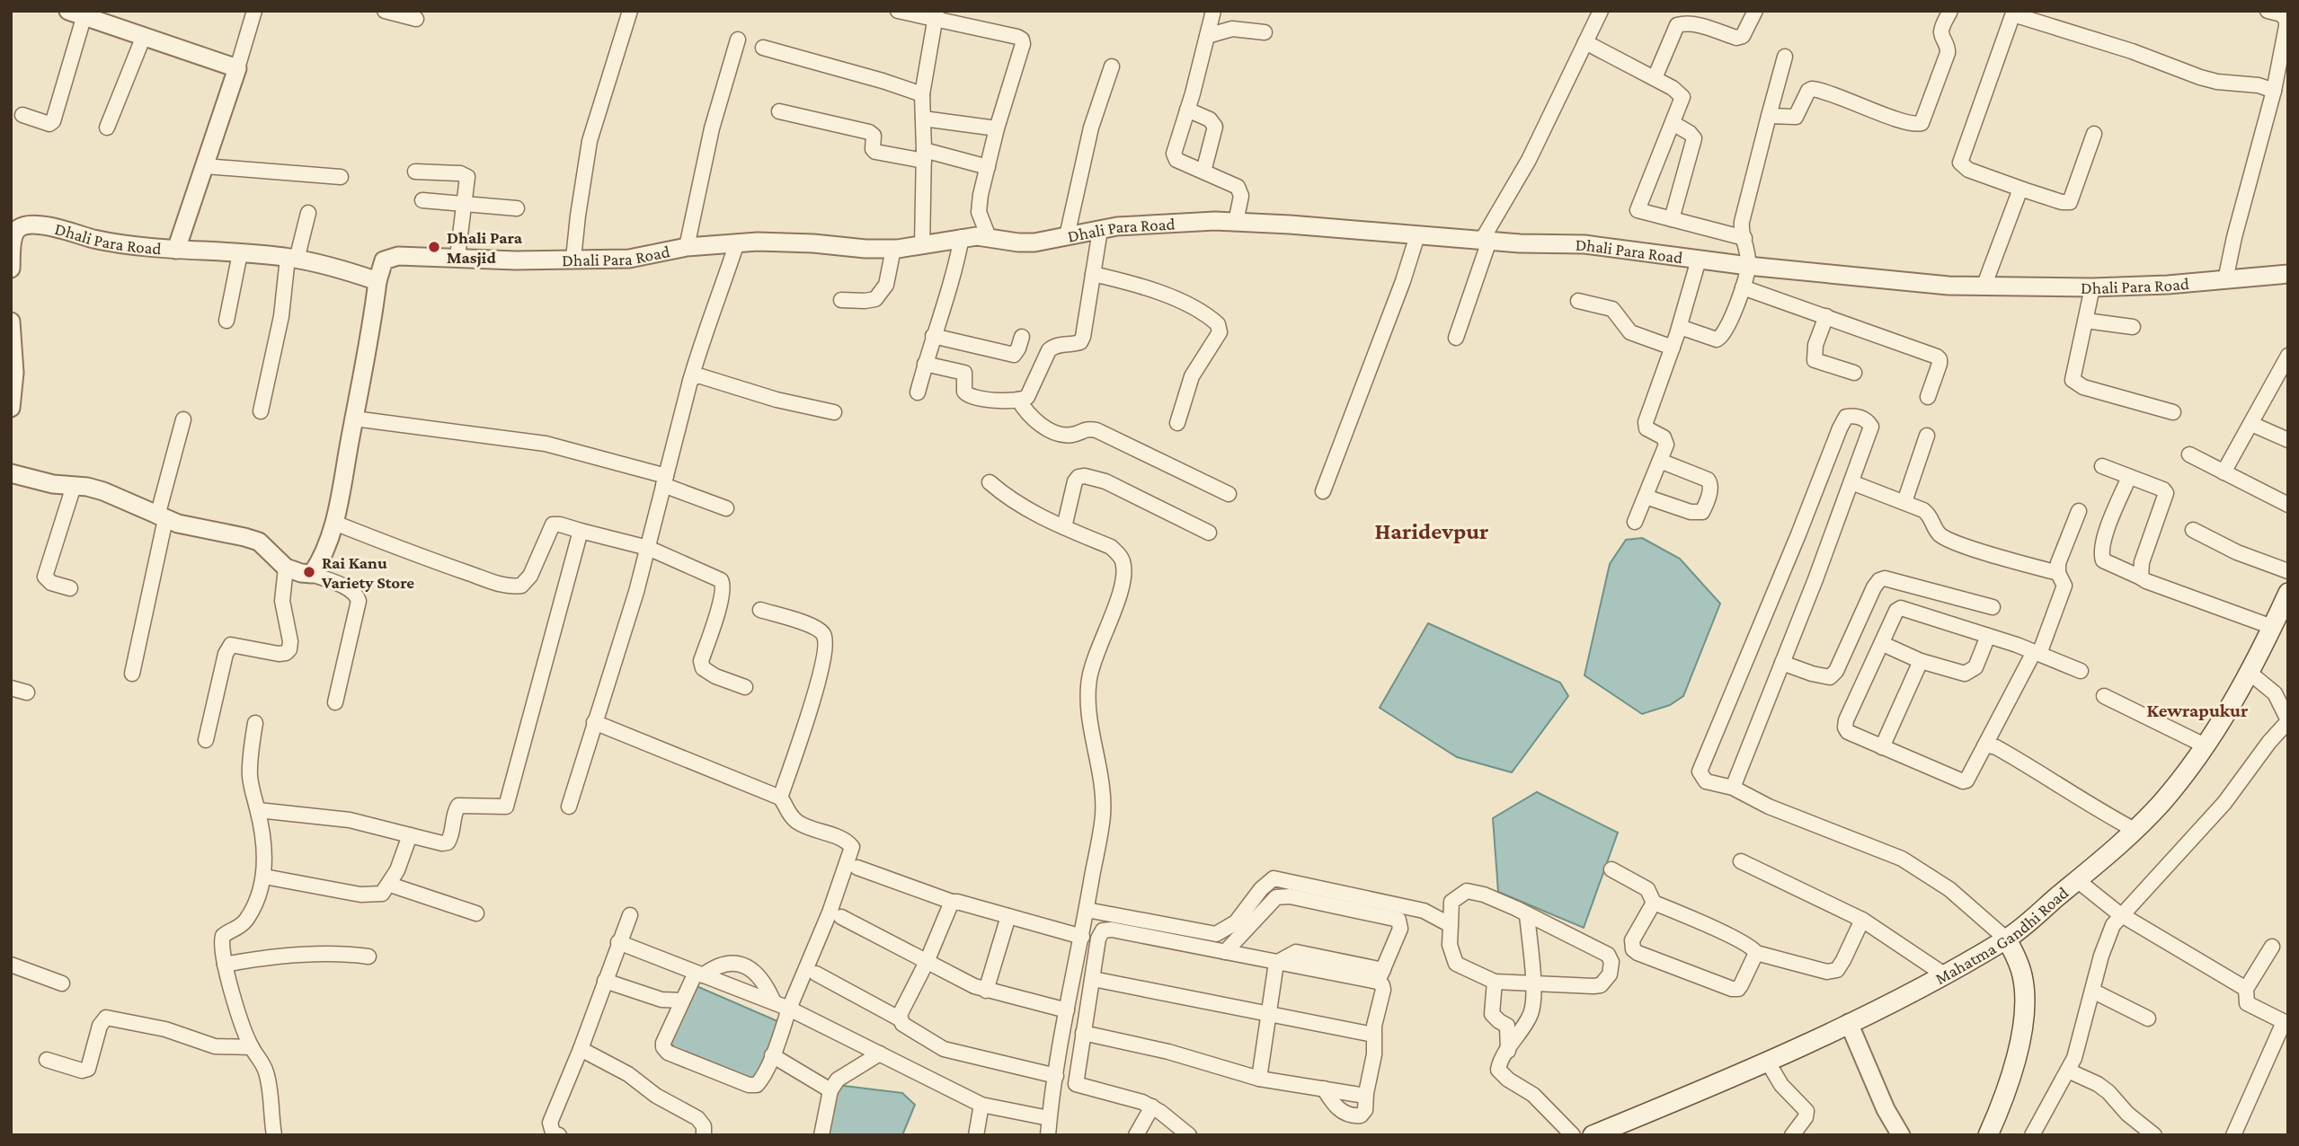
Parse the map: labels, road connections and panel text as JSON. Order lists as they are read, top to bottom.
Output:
{
  "streets": {
    "main road": ["Mahatma Gandhi Road"],
    "street": ["Dhali Para Road"]
  },
  "districts": ["Haridevpur", "Kewrapukur"],
  "places": ["Dhali Para Masjid", "Rai Kanu Variety Store"]
}
